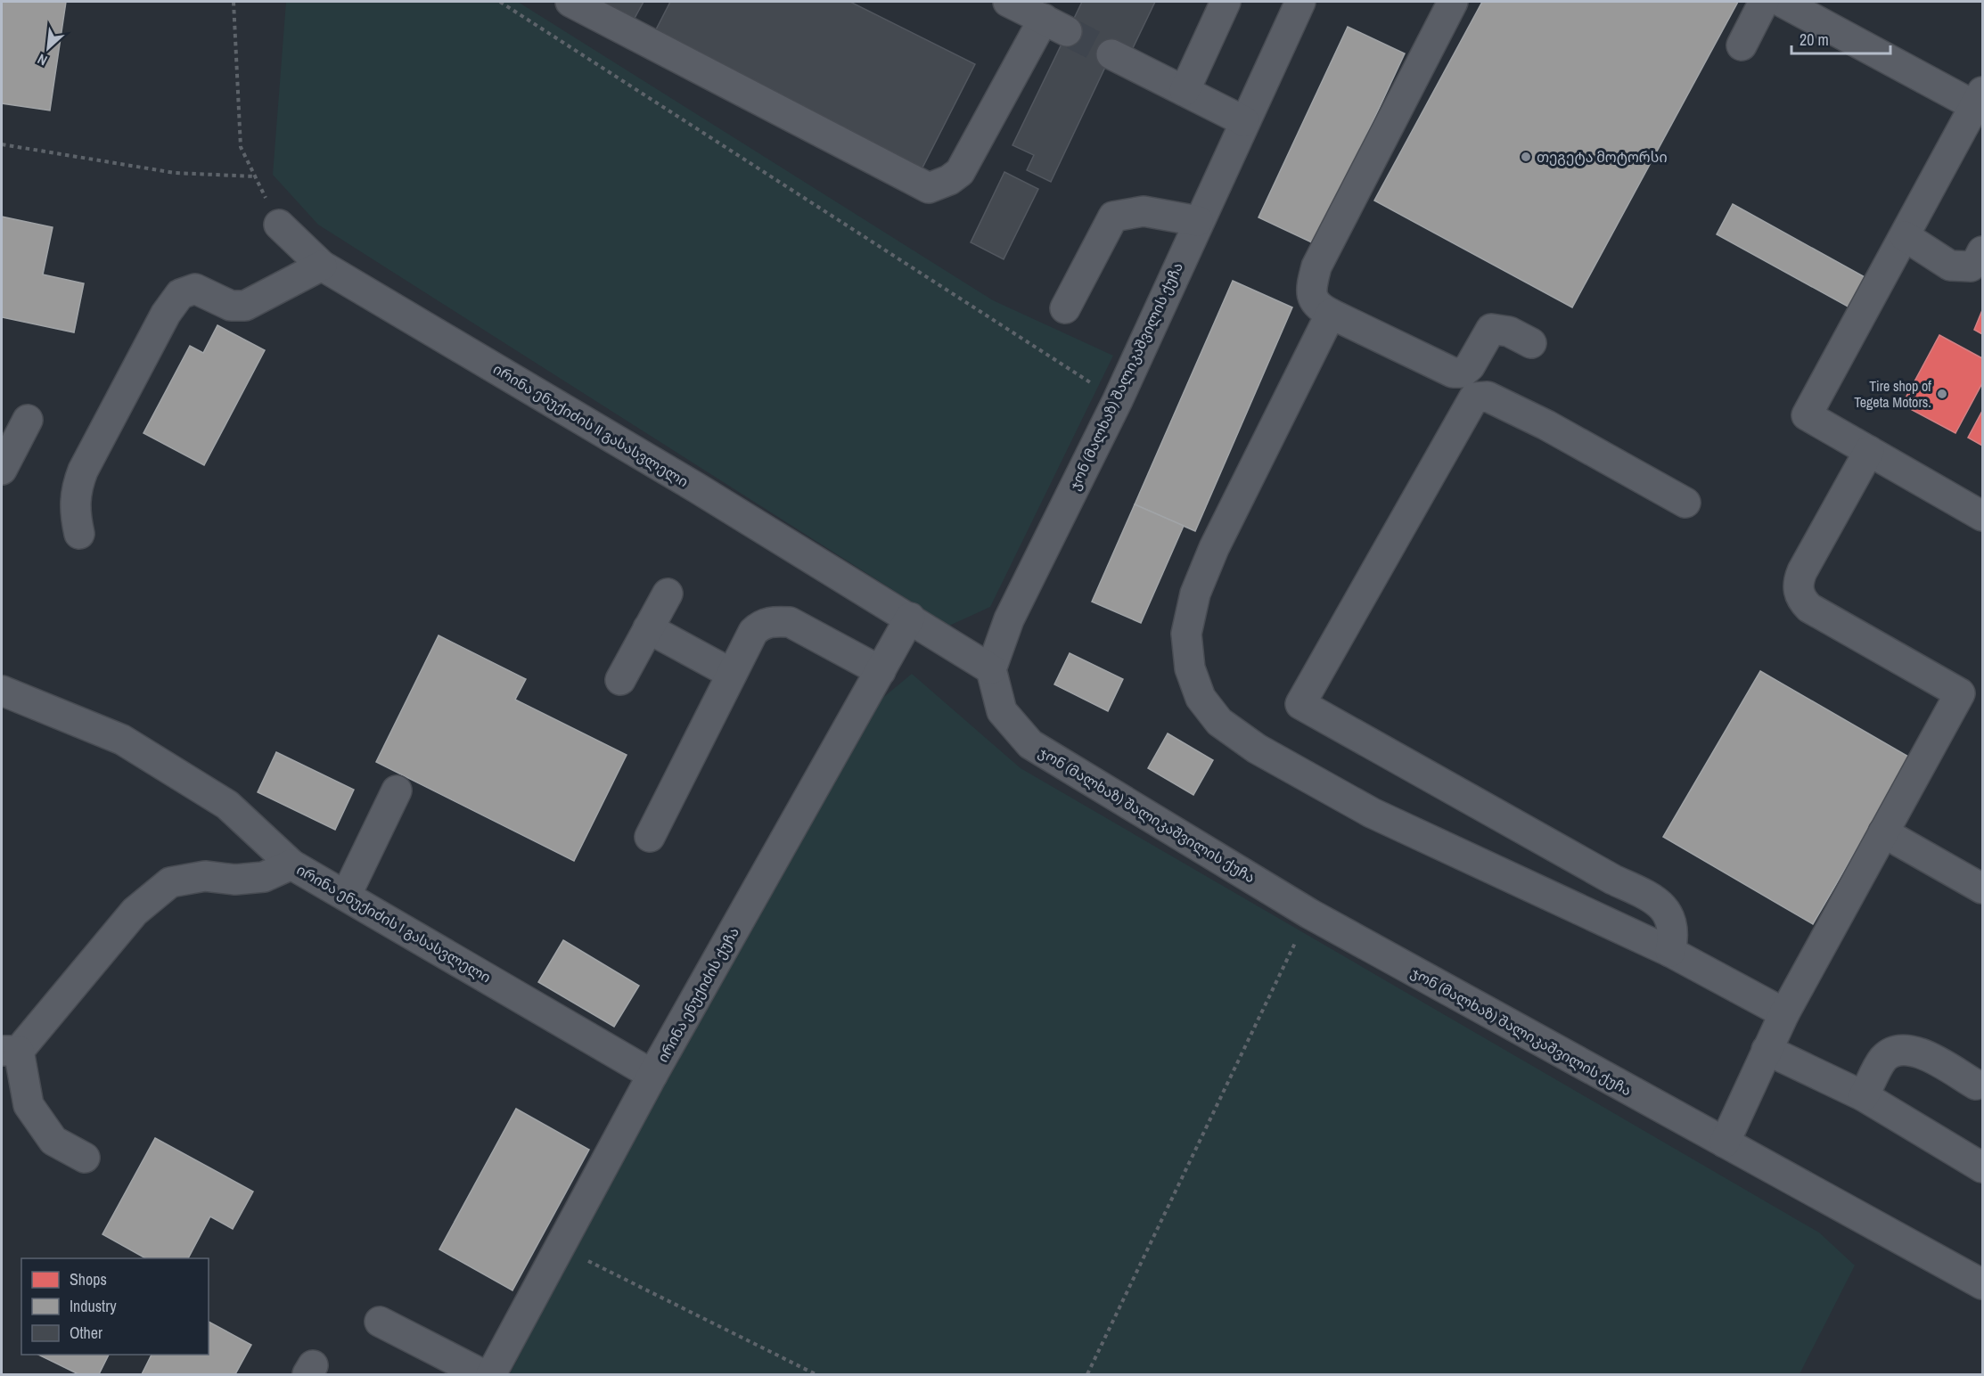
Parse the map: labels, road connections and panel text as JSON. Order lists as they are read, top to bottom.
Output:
{
  "streets": {
    "street": [
      "ჯონ (მალხაზ) შალიკაშვილის ქუჩა",
      "ირინა ენუქიძის II გასასვლელი",
      "ირინა ენუქიძის I გასასვლელი",
      "ირინა ენუქიძის ქუჩა"
    ]
  },
  "crossings": [
    ["ჯონ (მალხაზ) შალიკაშვილის ქუჩა", "ირინა ენუქიძის II გასასვლელი"],
    ["ირინა ენუქიძის II გასასვლელი", "ირინა ენუქიძის ქუჩა"],
    ["ირინა ენუქიძის I გასასვლელი", "ირინა ენუქიძის ქუჩა"]
  ],
  "places": ["თეგეტა მოტორსი", "Tire shop of Tegeta Motors."],
  "legend": ["Shops", "Industry", "Other"],
  "scale_bar": "20 m",
  "north": "bottom left"
}
